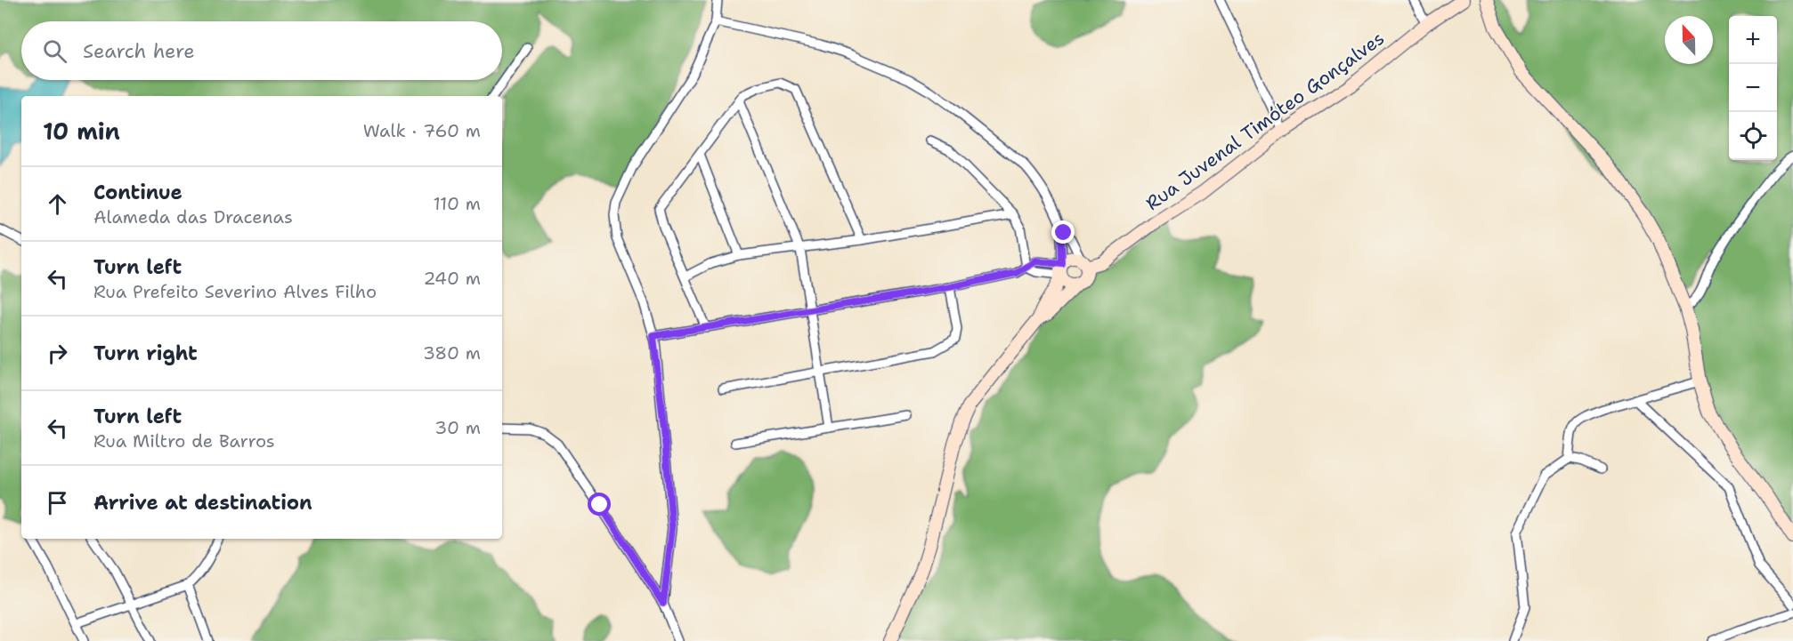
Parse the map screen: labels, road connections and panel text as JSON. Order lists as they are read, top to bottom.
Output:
{
  "streets": {
    "street": ["Rua Juvenal Timóteo Gonçalves"]
  },
  "north": "top",
  "page": {
    "map_buttons": ["+", "−"],
    "search": "Search here",
    "heading": ["10 min", "Walk · 760 m"],
    "list": [
      ["Continue", "Alameda das Dracenas", "110 m"],
      ["Turn left", "Rua Prefeito Severino Alves Filho", "240 m"],
      ["Turn right", "380 m"],
      ["Turn left", "Rua Miltro de Barros", "30 m"],
      "Arrive at destination"
    ]
  }
}
